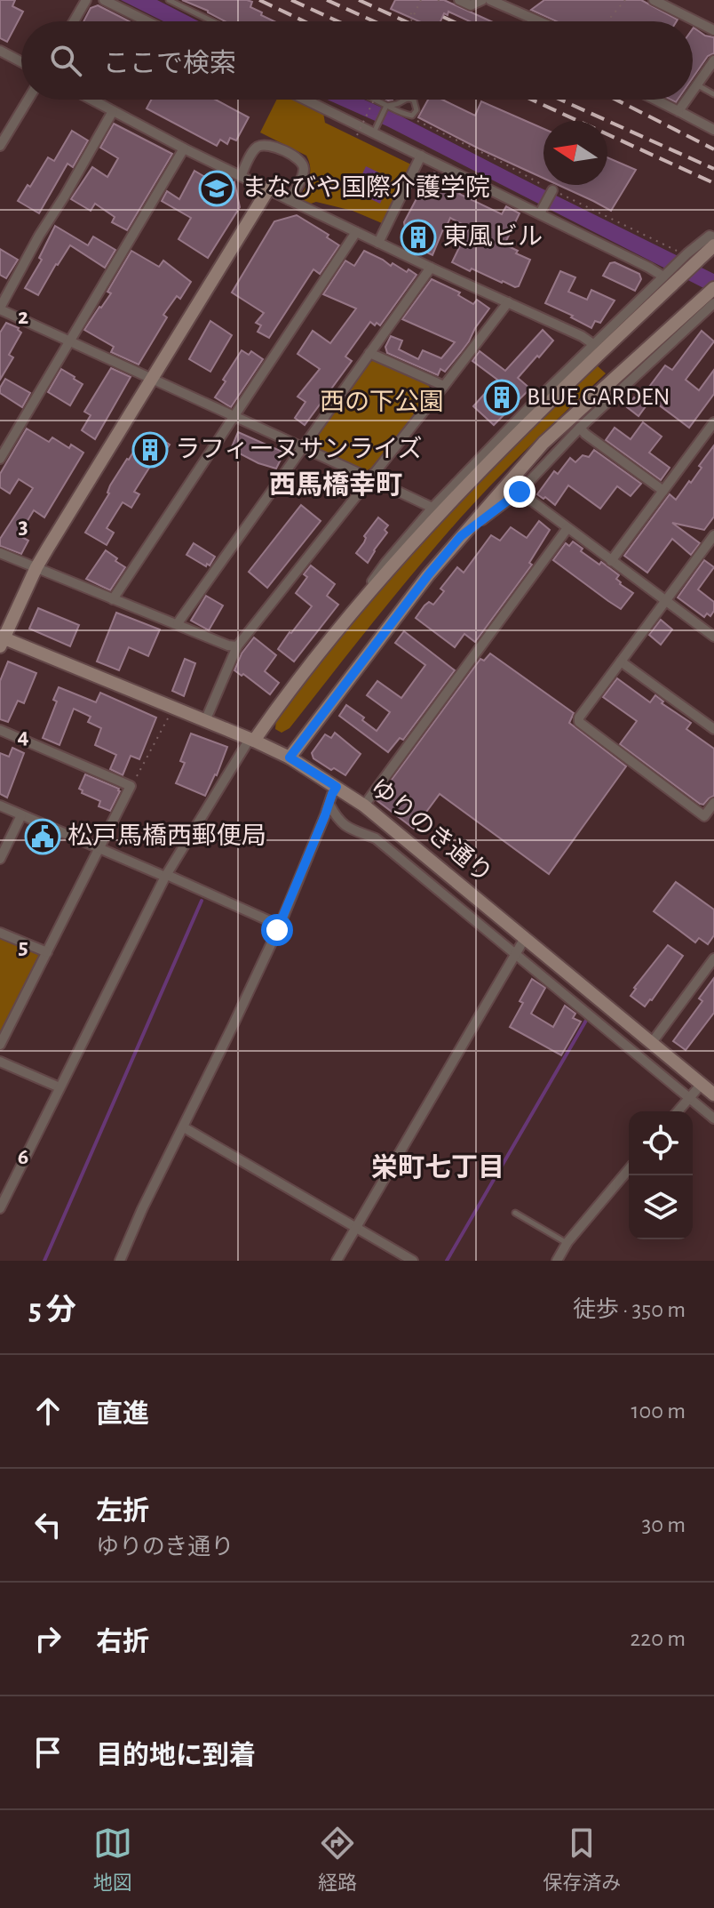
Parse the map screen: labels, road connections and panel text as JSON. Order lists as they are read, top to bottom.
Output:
{
  "streets": {
    "street": ["ゆりのき通り"]
  },
  "districts": ["西馬橋幸町", "栄町七丁目"],
  "parks": ["西の下公園"],
  "places": {
    "school or university": ["まなびや国際介護学院"],
    "building": ["東風ビル", "BLUE GARDEN", "ラフィーヌサンライズ"],
    "public building": ["松戸馬橋西郵便局"]
  },
  "north": "left",
  "page": {
    "search": "ここで検索",
    "heading": ["5 分", "徒歩 · 350 m"],
    "list": [
      ["直進", "100 m"],
      ["左折", "ゆりのき通り", "30 m"],
      ["右折", "220 m"],
      "目的地に到着"
    ],
    "nav": ["地図", "経路", "保存済み"]
  },
  "grid": {
    "rows": [
      "2",
      "3",
      "4",
      "5",
      "6"
    ]
  }
}
